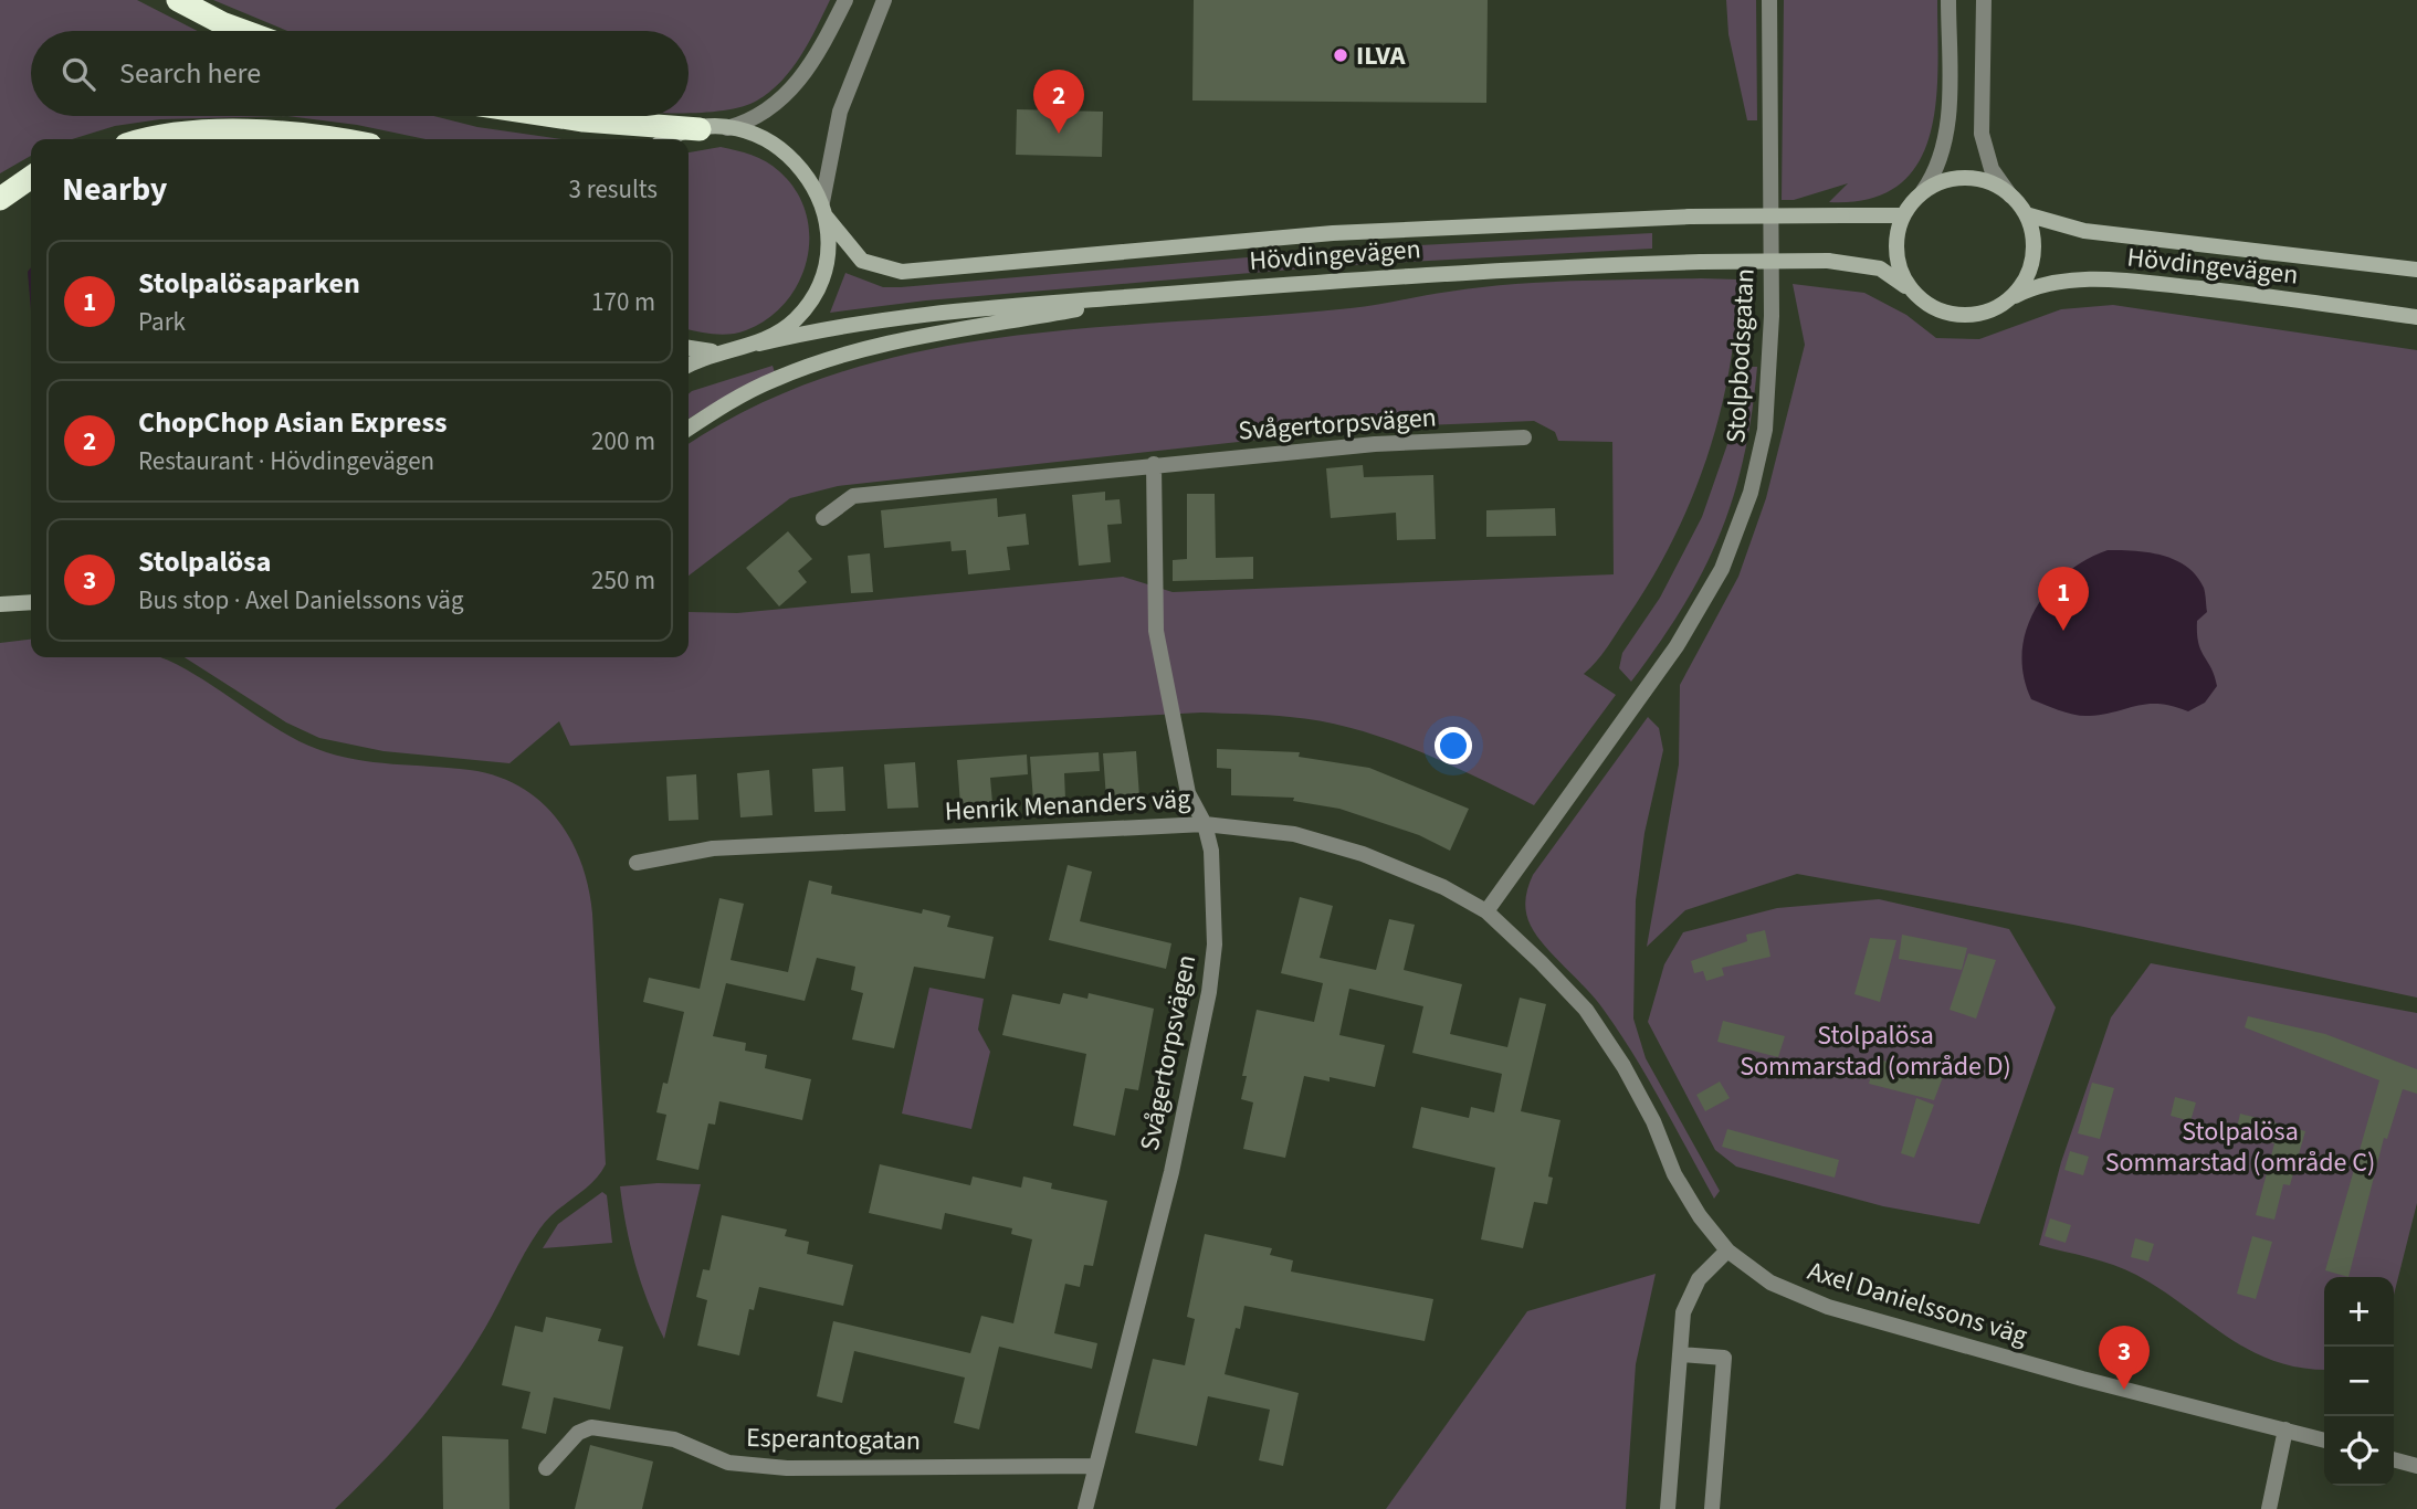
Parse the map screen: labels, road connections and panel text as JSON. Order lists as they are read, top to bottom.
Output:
{
  "streets": {
    "street": [
      "Hövdingevägen",
      "Stolpbodsgatan",
      "Svågertorpsvägen",
      "Henrik Menanders väg",
      "Axel Danielssons väg",
      "Esperantogatan"
    ]
  },
  "crossings": [
    ["Stolpbodsgatan", "Henrik Menanders väg"],
    ["Stolpbodsgatan", "Axel Danielssons väg"],
    ["Svågertorpsvägen", "Henrik Menanders väg"],
    ["Svågertorpsvägen", "Esperantogatan"],
    ["Henrik Menanders väg", "Axel Danielssons väg"]
  ],
  "parks": ["Stolpalösa Sommarstad (område D)", "Stolpalösa Sommarstad (område C)"],
  "places": ["ILVA"],
  "page": {
    "search": "Search here",
    "pins": ["2", "1", "3"],
    "heading": ["Nearby", "3 results"],
    "list": [
      {
        "mark": "1",
        "name": "Stolpalösaparken",
        "note": "Park",
        "value": "170 m"
      },
      {
        "mark": "2",
        "name": "ChopChop Asian Express",
        "note": "Restaurant · Hövdingevägen",
        "value": "200 m"
      },
      {
        "mark": "3",
        "name": "Stolpalösa",
        "note": "Bus stop · Axel Danielssons väg",
        "value": "250 m"
      }
    ],
    "map_buttons": ["+", "−"]
  }
}
